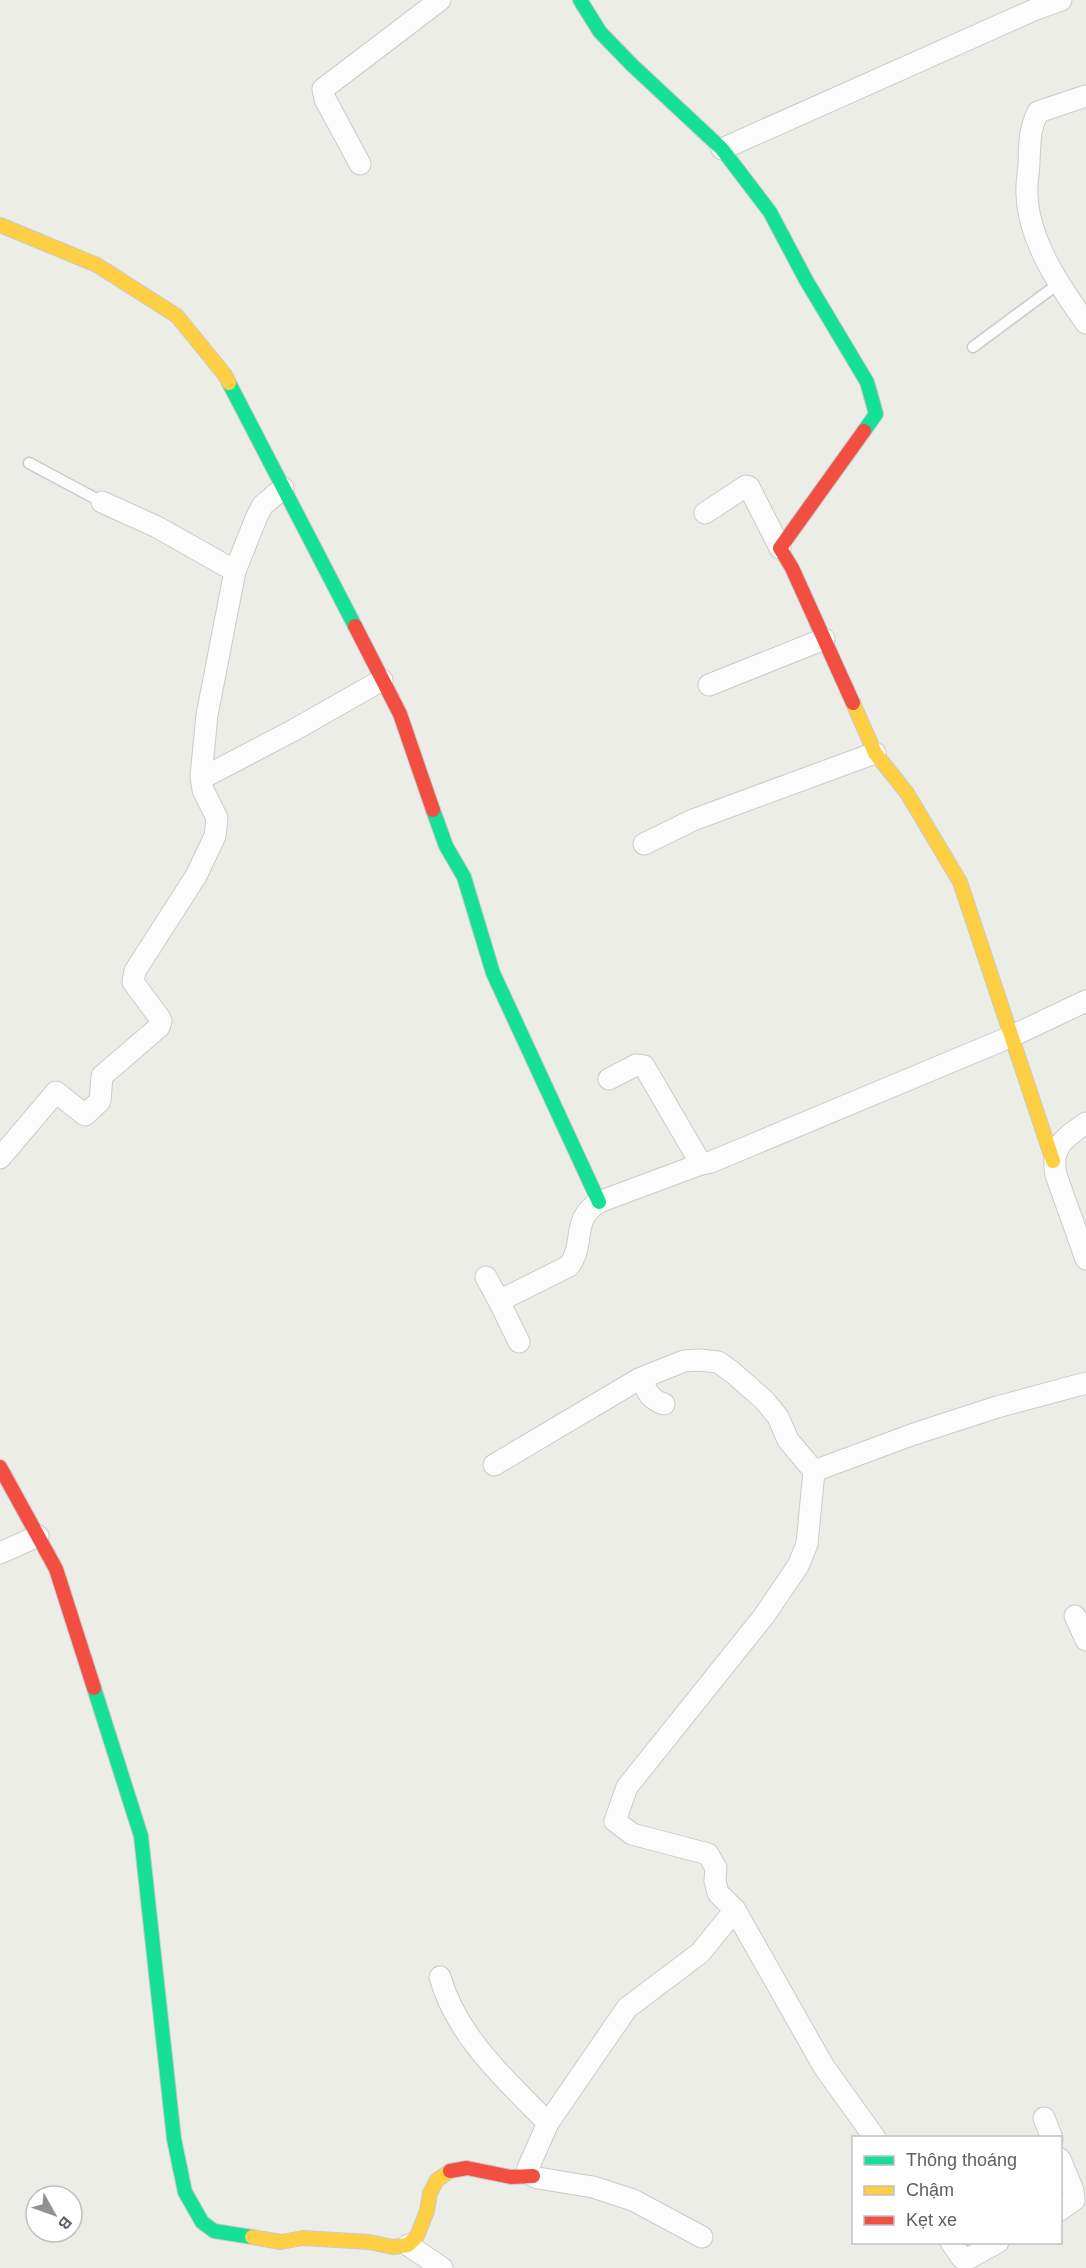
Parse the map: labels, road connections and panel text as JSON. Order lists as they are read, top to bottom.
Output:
{
  "legend": ["Thông thoáng", "Chậm", "Kẹt xe"],
  "north": "bottom right"
}
